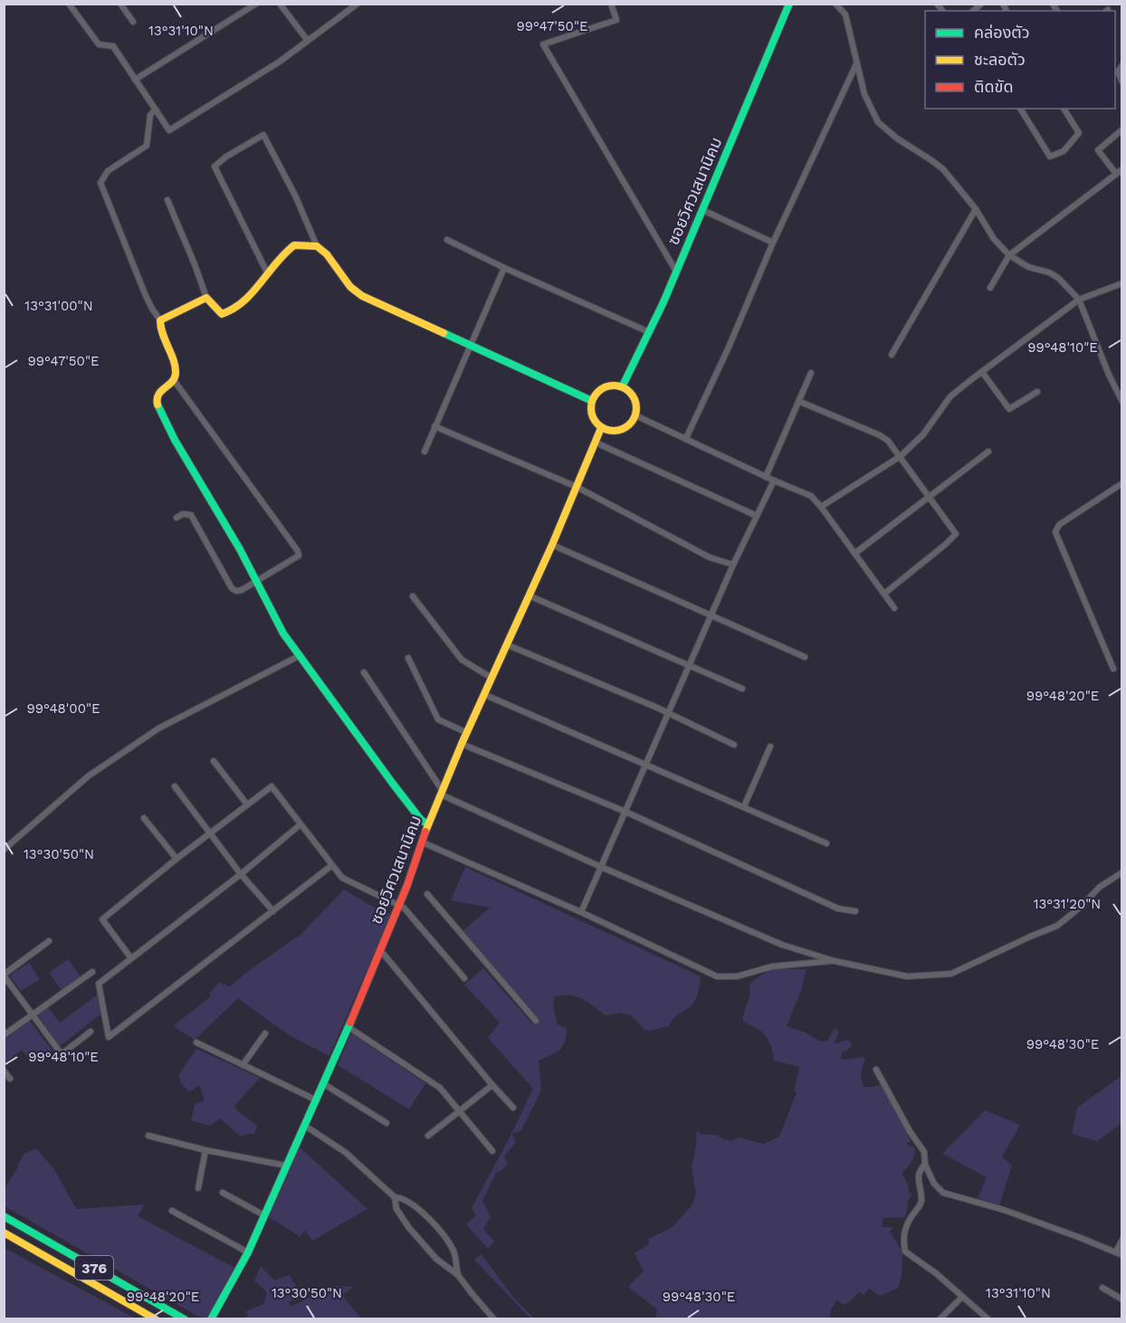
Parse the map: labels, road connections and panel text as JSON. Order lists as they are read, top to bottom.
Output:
{
  "streets": {
    "street": ["ซอยวิศวเสนานิคม", "376"]
  },
  "legend": ["คล่องตัว", "ชะลอตัว", "ติดขัด"],
  "coordinates": [
    "99°47'50\"E",
    "13°31'10\"N",
    "13°31'00\"N",
    "99°48'10\"E",
    "99°48'20\"E",
    "99°48'00\"E",
    "13°30'50\"N",
    "13°31'20\"N",
    "99°48'30\"E"
  ]
}
